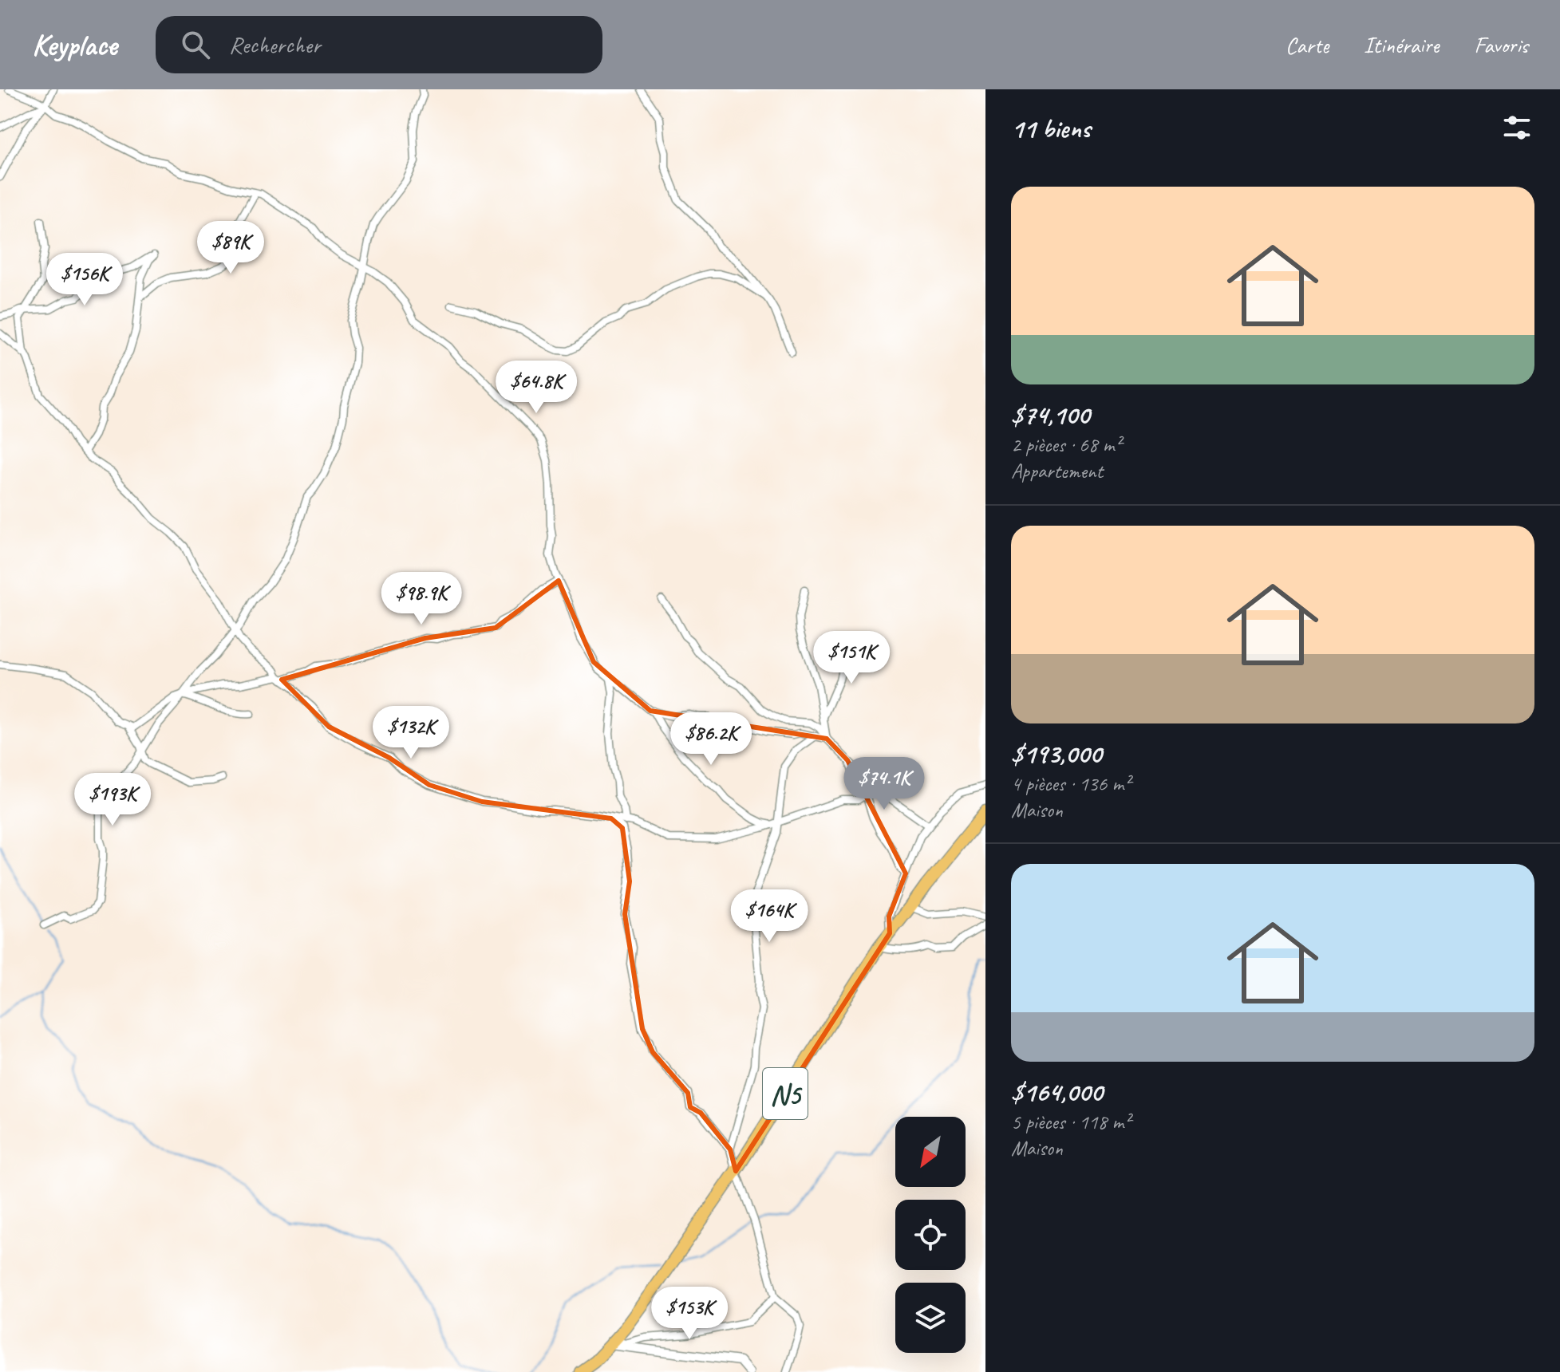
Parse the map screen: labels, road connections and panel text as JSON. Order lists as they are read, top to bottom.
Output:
{
  "streets": {
    "highway": ["N5"]
  },
  "north": "bottom left",
  "page": {
    "header": "Keyplace",
    "search": "Rechercher",
    "nav": ["Carte", "Itinéraire", "Favoris"],
    "heading": "11 biens",
    "list": [
      {
        "name": "$74,100",
        "note": "2 pièces · 68 m² · Appartement"
      },
      {
        "name": "$193,000",
        "note": "4 pièces · 136 m² · Maison"
      },
      {
        "name": "$164,000",
        "note": "5 pièces · 118 m² · Maison"
      }
    ],
    "price": [
      "$89K",
      "$156K",
      "$64.8K",
      "$98.9K",
      "$151K",
      "$132K",
      "$86.2K",
      "$74.1K",
      "$193K",
      "$164K",
      "$153K"
    ]
  }
}
